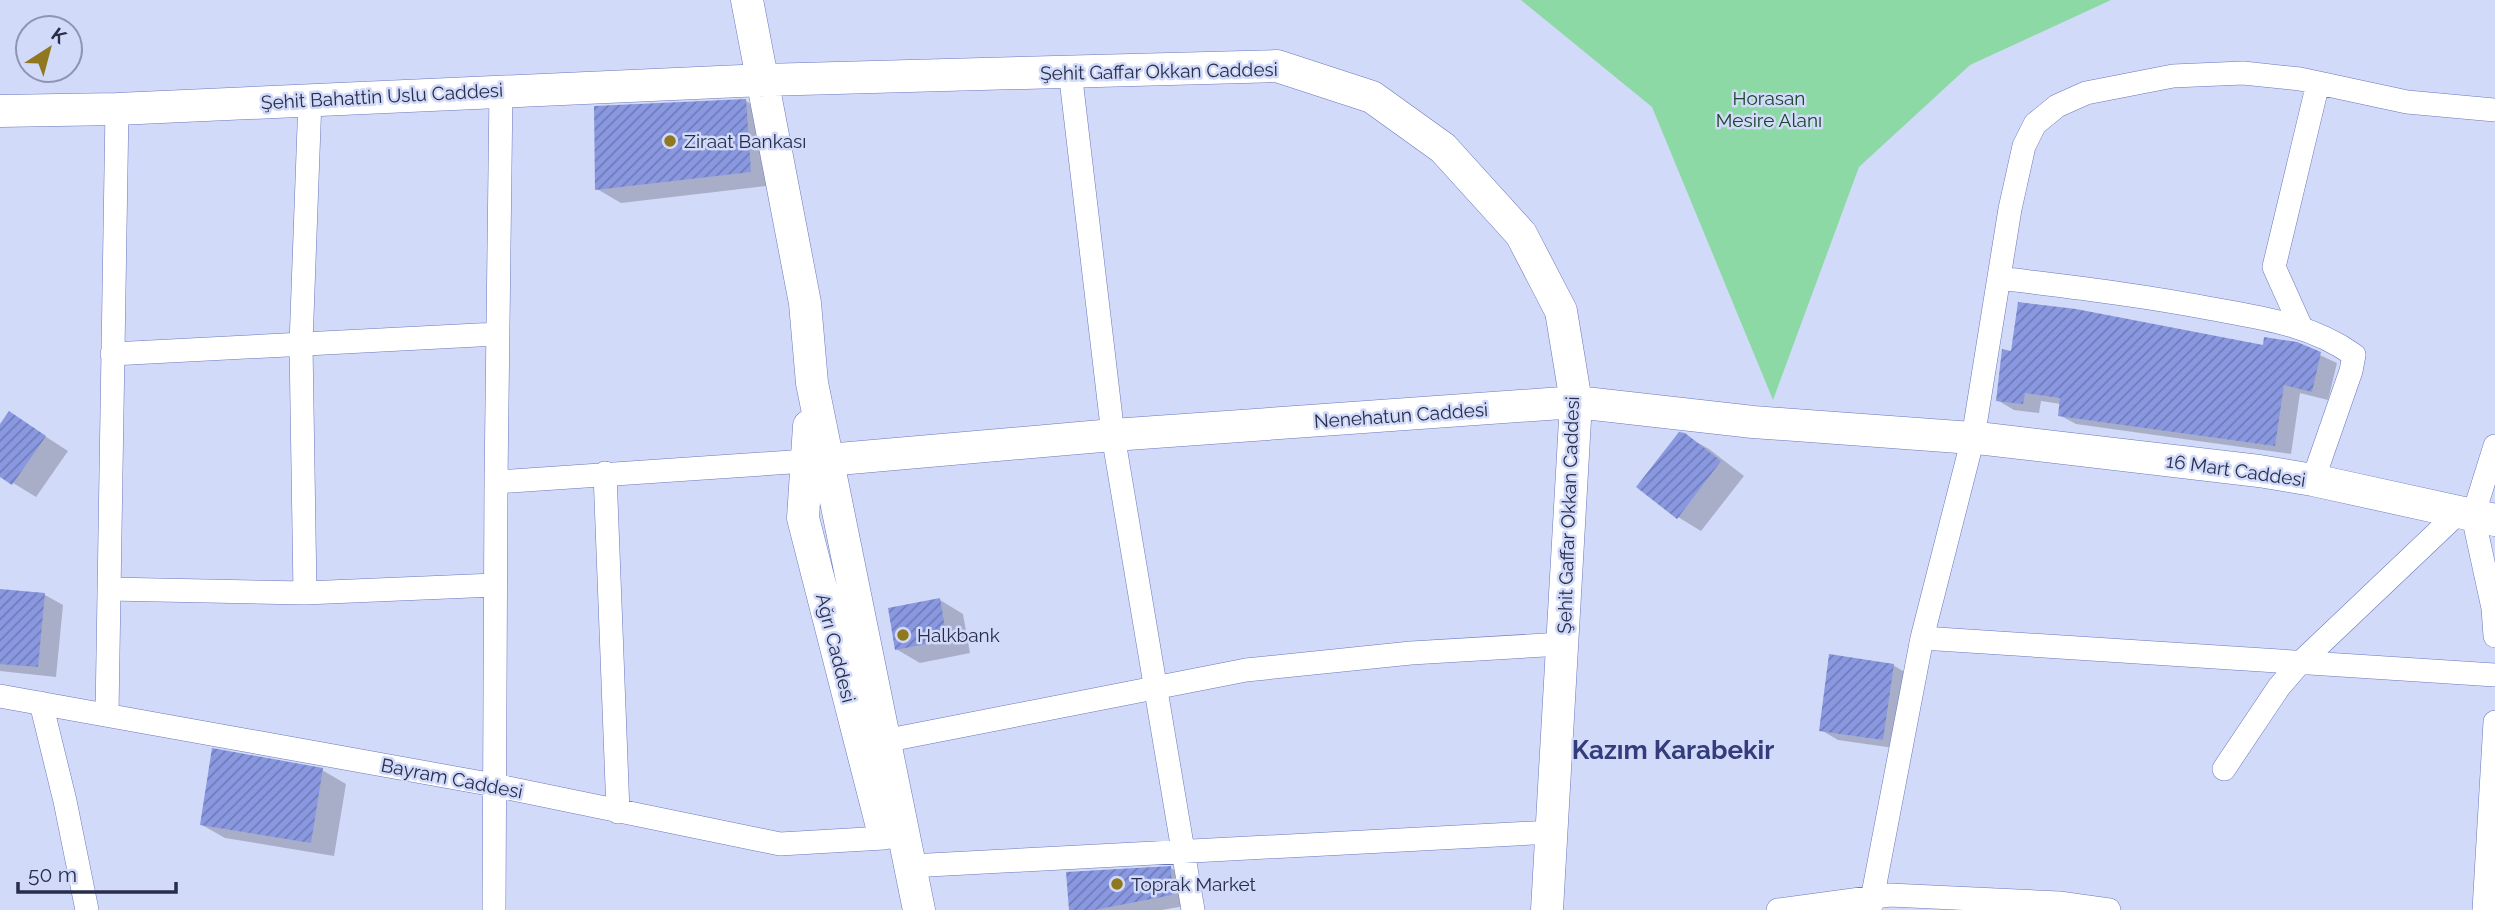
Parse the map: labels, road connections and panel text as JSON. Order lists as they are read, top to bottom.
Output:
{
  "streets": {
    "street": [
      "Şehit Gaffar Okkan Caddesi",
      "Şehit Bahattin Uslu Caddesi",
      "Nenehatun Caddesi",
      "16 Mart Caddesi",
      "Ağrı Caddesi",
      "Bayram Caddesi"
    ]
  },
  "crossings": [
    ["Şehit Gaffar Okkan Caddesi", "Şehit Bahattin Uslu Caddesi"],
    ["Şehit Gaffar Okkan Caddesi", "Nenehatun Caddesi"],
    ["Şehit Gaffar Okkan Caddesi", "Ağrı Caddesi"],
    ["Şehit Bahattin Uslu Caddesi", "Ağrı Caddesi"],
    ["Nenehatun Caddesi", "16 Mart Caddesi"],
    ["Nenehatun Caddesi", "Ağrı Caddesi"],
    ["Ağrı Caddesi", "Bayram Caddesi"]
  ],
  "districts": ["Kazım Karabekir"],
  "parks": ["Horasan Mesire Alanı"],
  "places": ["Ziraat Bankası", "Halkbank", "Toprak Market"],
  "scale_bar": "50 m",
  "north": "top right"
}
